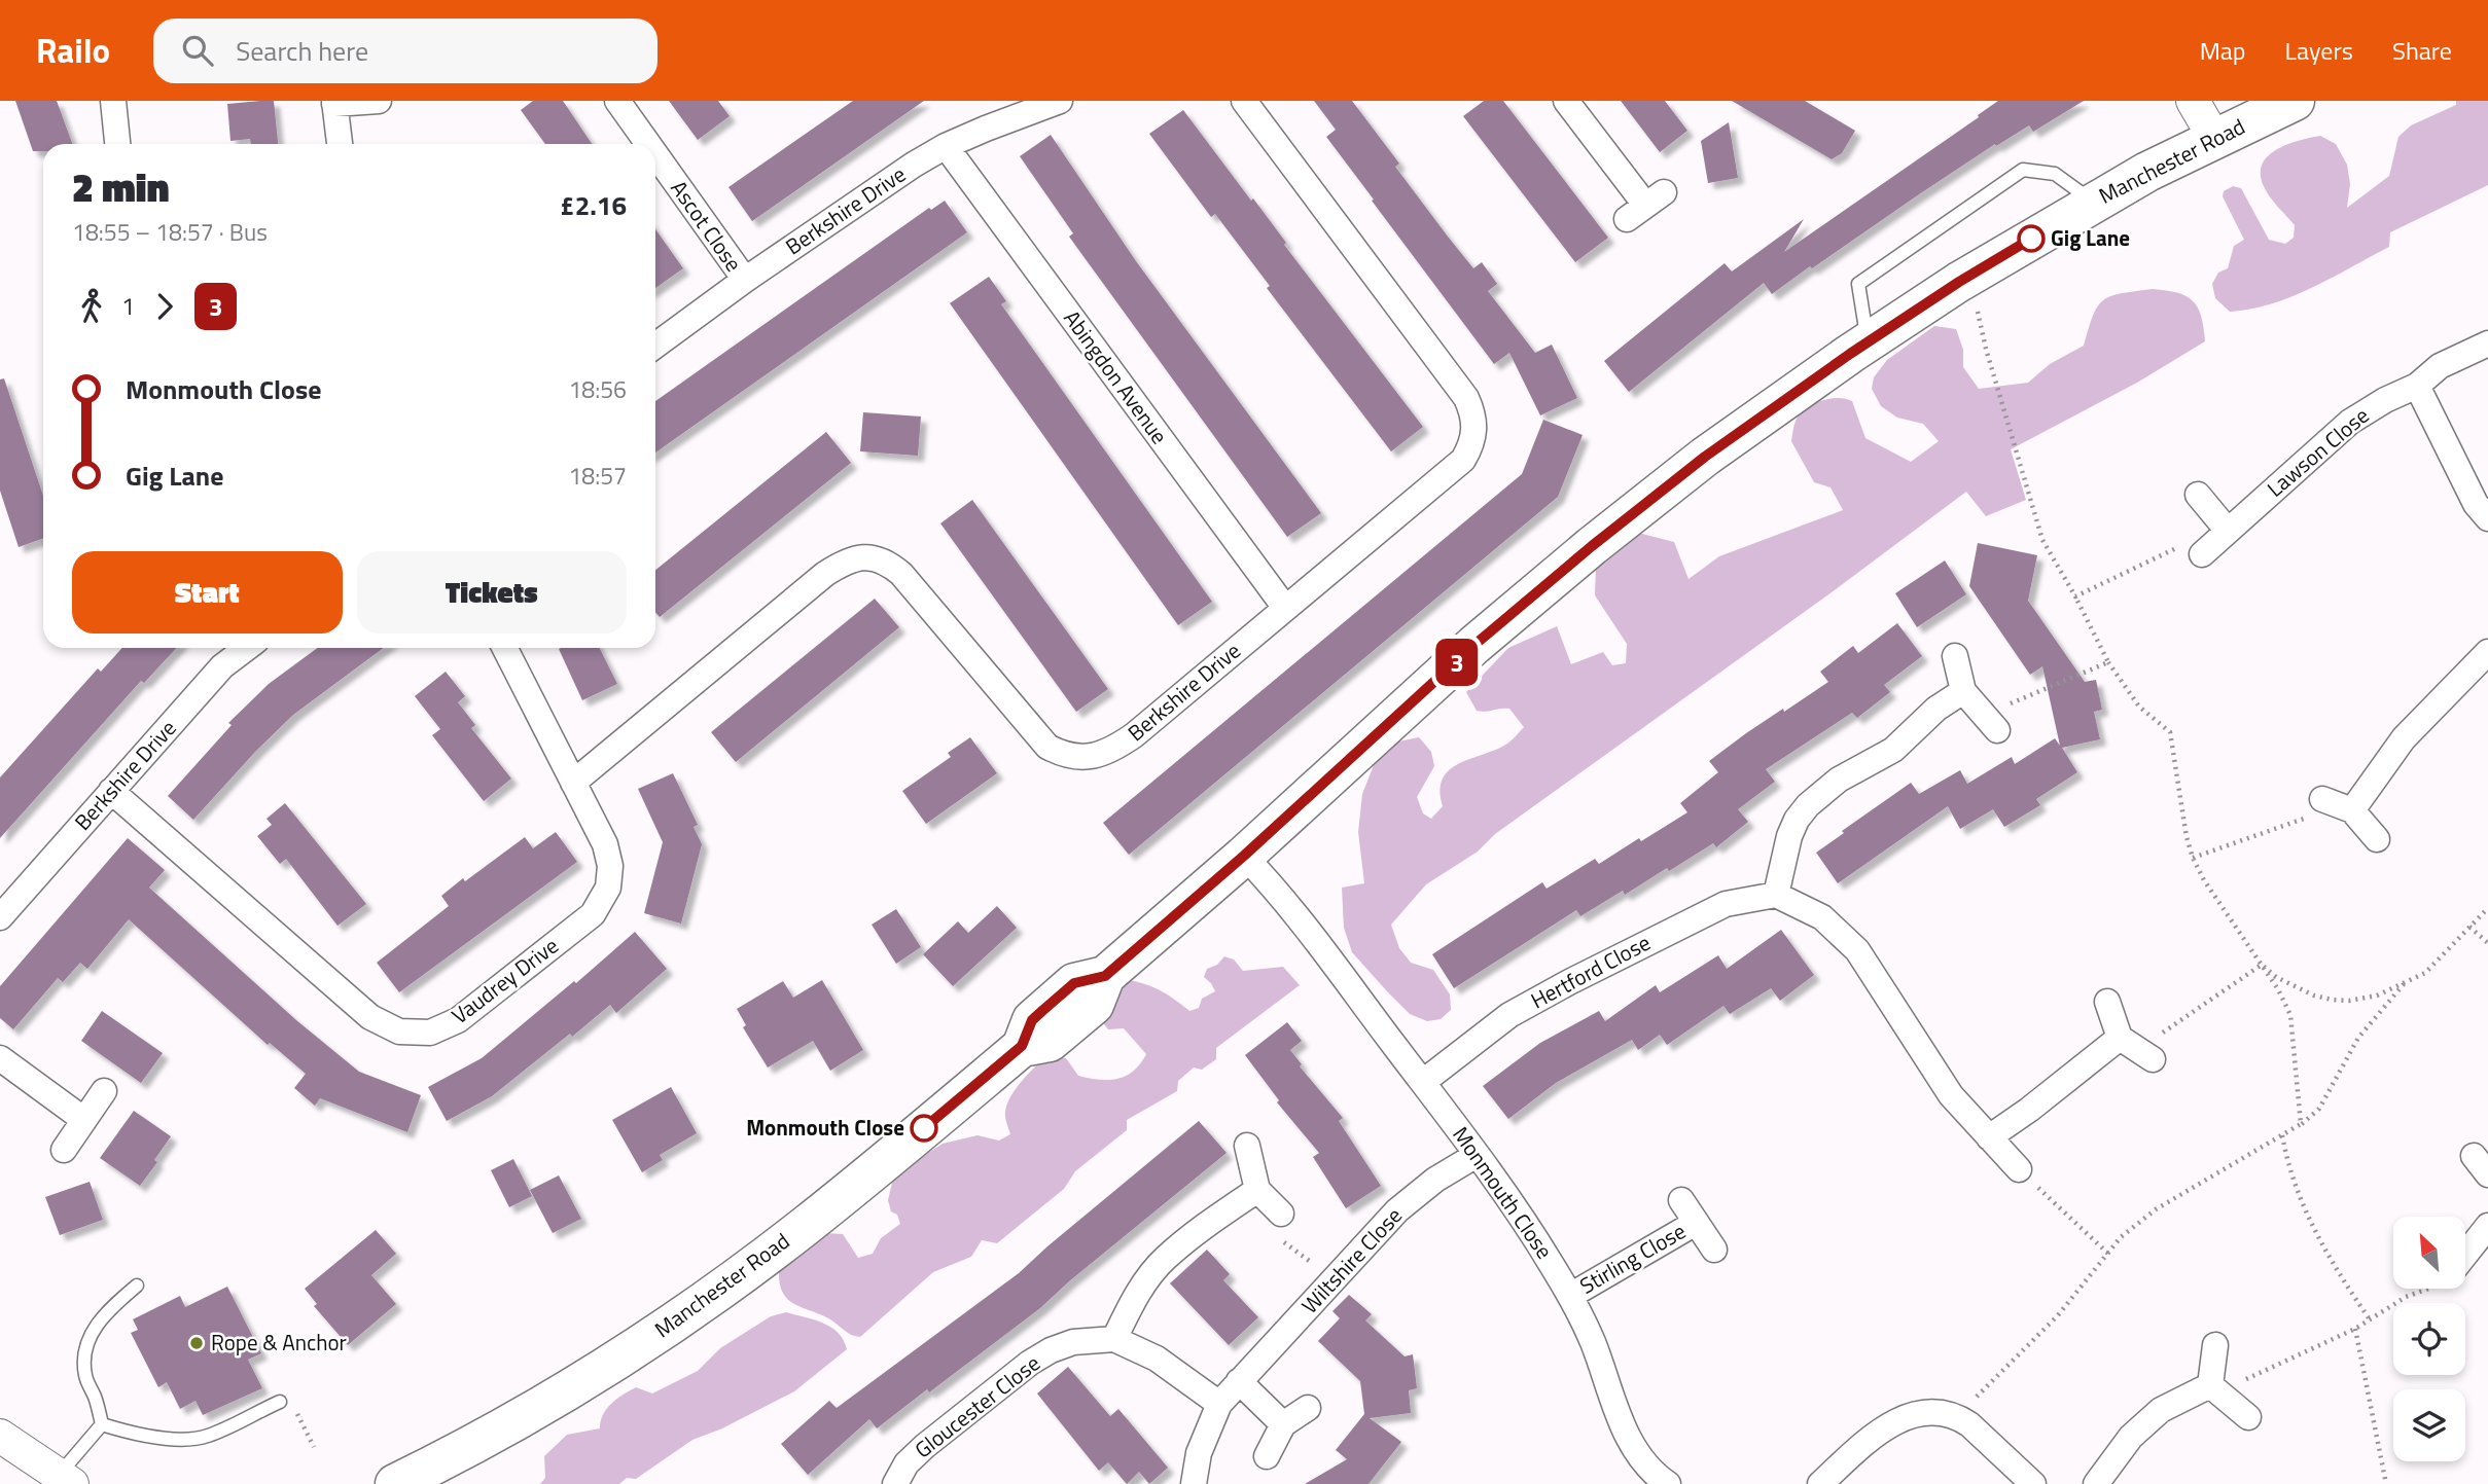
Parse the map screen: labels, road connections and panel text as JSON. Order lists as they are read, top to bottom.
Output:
{
  "streets": {
    "main road": ["Manchester Road"],
    "street": [
      "Berkshire Drive",
      "Ascot Close",
      "Abingdon Avenue",
      "Lawson Close",
      "Hertford Close",
      "Vaudrey Drive",
      "Monmouth Close",
      "Stirling Close",
      "Wiltshire Close",
      "Gloucester Close"
    ]
  },
  "crossings": [
    ["Manchester Road", "Monmouth Close"],
    ["Berkshire Drive", "Ascot Close"],
    ["Berkshire Drive", "Abingdon Avenue"],
    ["Berkshire Drive", "Vaudrey Drive"],
    ["Hertford Close", "Monmouth Close"],
    ["Monmouth Close", "Stirling Close"],
    ["Monmouth Close", "Wiltshire Close"],
    ["Wiltshire Close", "Gloucester Close"]
  ],
  "places": ["Gig Lane", "Monmouth Close", "Rope & Anchor"],
  "lines": ["bus line 3"],
  "north": "top left",
  "page": {
    "header": "Railo",
    "search": "Search here",
    "nav": ["Map", "Layers", "Share"],
    "on_map": "3",
    "heading": ["2 min", "18:55 – 18:57 · Bus", "£2.16"],
    "legs": ["1", "3"],
    "list": [
      {
        "name": "Monmouth Close",
        "value": "18:56"
      },
      {
        "name": "Gig Lane",
        "value": "18:57"
      }
    ],
    "buttons": ["Start", "Tickets"]
  }
}
